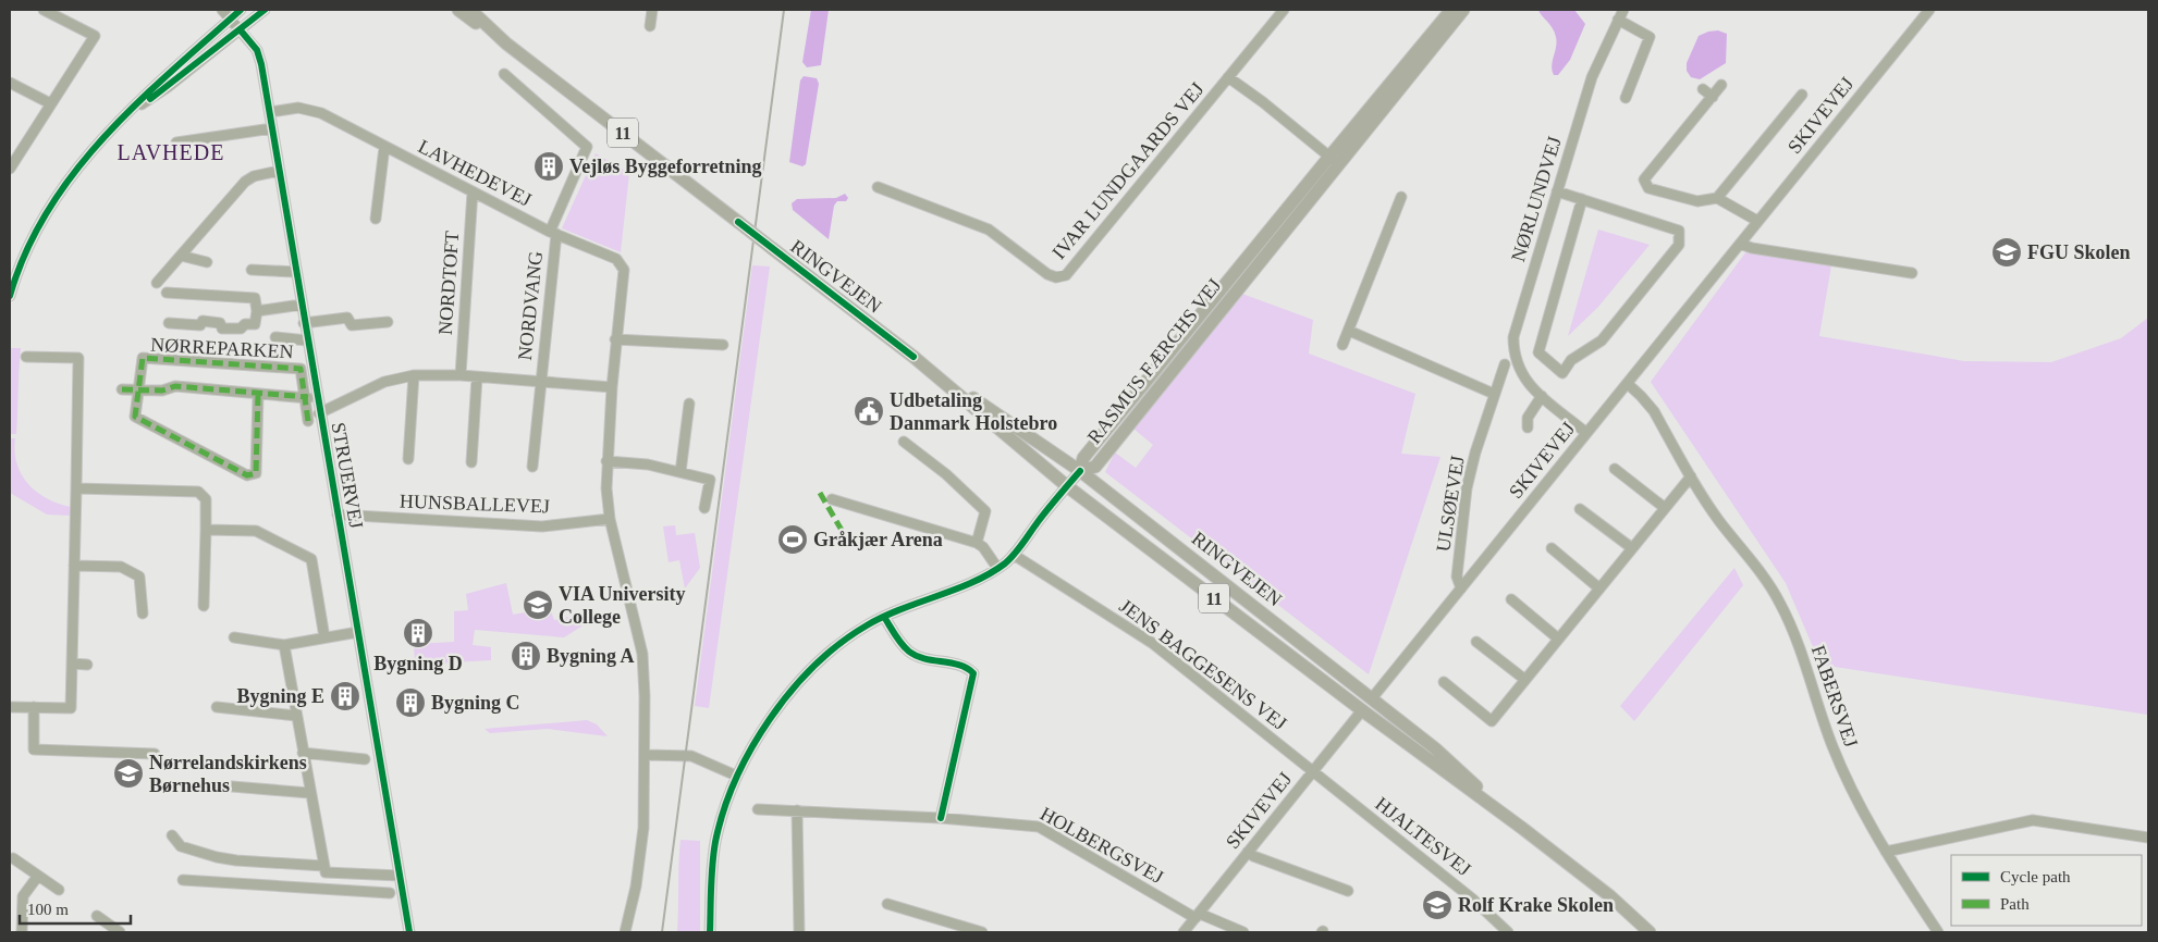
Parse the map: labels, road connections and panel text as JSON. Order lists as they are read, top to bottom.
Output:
{
  "streets": {
    "main road": ["11", "RINGVEJEN", "RASMUS FÆRCHS VEJ"],
    "street": [
      "SKIVEVEJ",
      "IVAR LUNDGAARDS VEJ",
      "LAVHEDEVEJ",
      "NØRLUNDVEJ",
      "NORDTOFT",
      "NORDVANG",
      "NØRREPARKEN",
      "STRUERVEJ",
      "HUNSBALLEVEJ",
      "ULSØEVEJ",
      "JENS BAGGESENS VEJ",
      "FABERSVEJ",
      "HJALTESVEJ",
      "HOLBERGSVEJ"
    ]
  },
  "crossings": [
    ["SKIVEVEJ", "NØRLUNDVEJ"],
    ["SKIVEVEJ", "RINGVEJEN"],
    ["SKIVEVEJ", "ULSØEVEJ"],
    ["SKIVEVEJ", "JENS BAGGESENS VEJ"],
    ["SKIVEVEJ", "FABERSVEJ"],
    ["SKIVEVEJ", "HJALTESVEJ"],
    ["SKIVEVEJ", "HOLBERGSVEJ"],
    ["IVAR LUNDGAARDS VEJ", "RASMUS FÆRCHS VEJ"],
    ["LAVHEDEVEJ", "NORDTOFT"],
    ["LAVHEDEVEJ", "NORDVANG"],
    ["LAVHEDEVEJ", "STRUERVEJ"],
    ["RINGVEJEN", "RASMUS FÆRCHS VEJ"],
    ["STRUERVEJ", "HUNSBALLEVEJ"],
    ["JENS BAGGESENS VEJ", "HJALTESVEJ"]
  ],
  "districts": ["LAVHEDE"],
  "places": {
    "building": [
      "Vejløs Byggeforretning",
      "Bygning D",
      "Bygning A",
      "Bygning E",
      "Bygning C"
    ],
    "school or university": [
      "FGU Skolen",
      "VIA University College",
      "Nørrelandskirkens Børnehus",
      "Rolf Krake Skolen"
    ],
    "public building": ["Udbetaling Danmark Holstebro"],
    "sports": ["Gråkjær Arena"]
  },
  "legend": ["Cycle path", "Path"],
  "scale_bar": "100 m"
}
